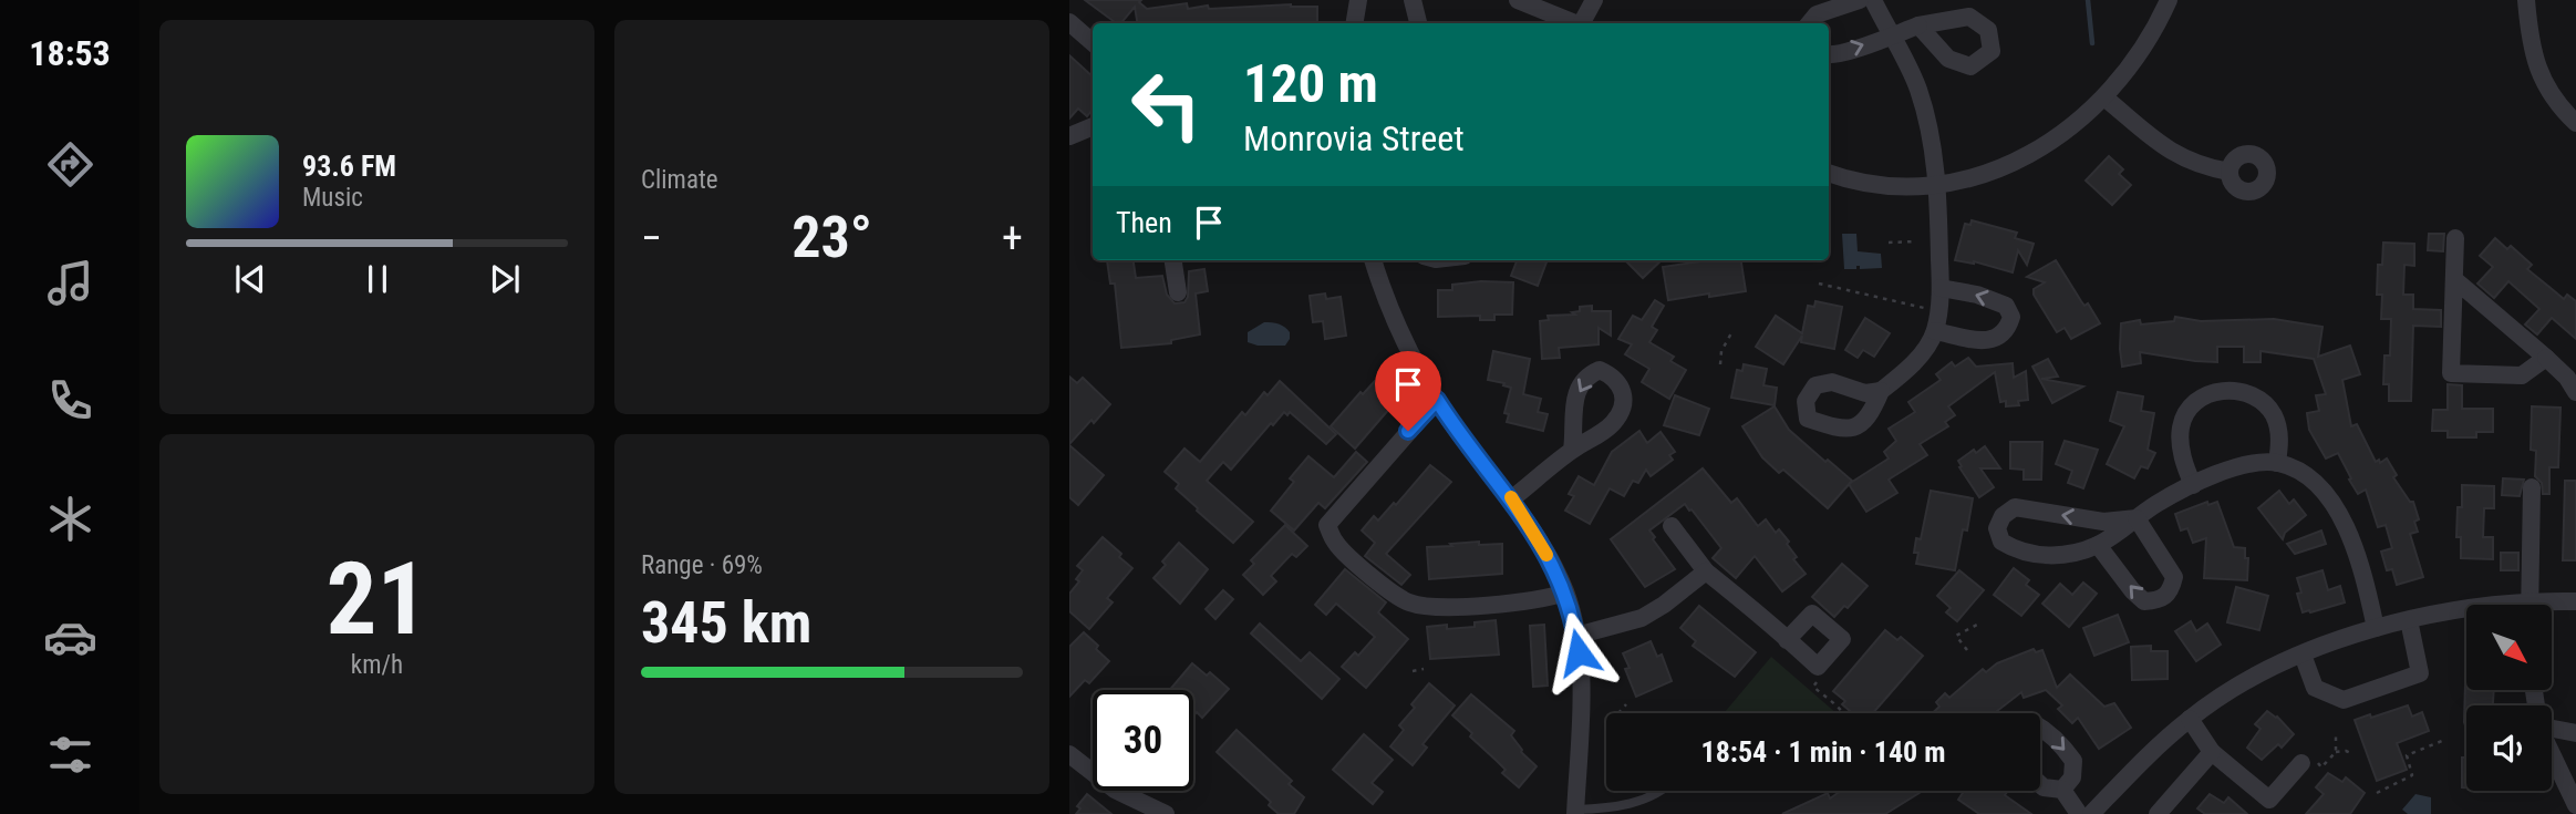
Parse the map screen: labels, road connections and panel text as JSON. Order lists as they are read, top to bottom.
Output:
{
  "north": "bottom right",
  "page": {
    "tabs": "18:53",
    "tile": [
      "Climate",
      ["21", "km/h"],
      ["Range · 69%", "345 km"]
    ],
    "turn": ["120 m", "Monrovia Street"],
    "song": ["93.6 FM", "Music"],
    "then": "Then",
    "heat": ["−", "23°", "+"],
    "limit": "30",
    "trip": "18:54 · 1 min · 140 m"
  }
}
